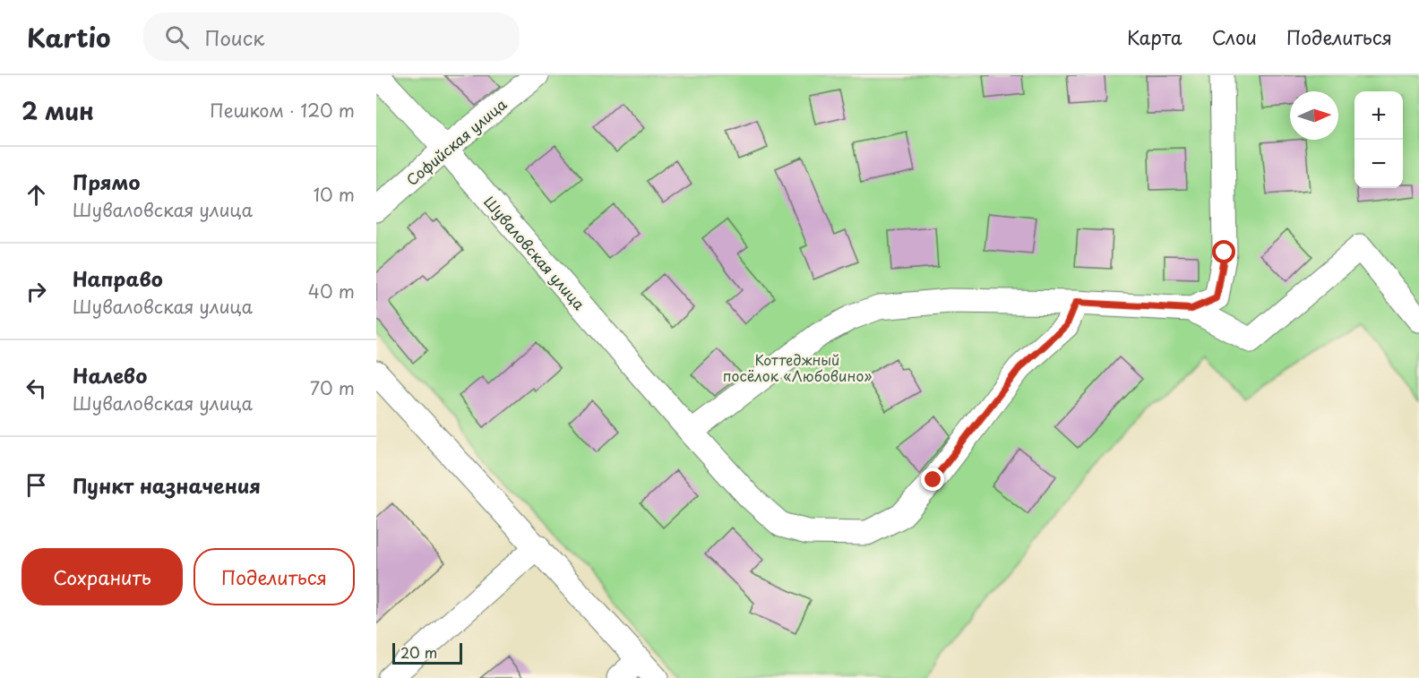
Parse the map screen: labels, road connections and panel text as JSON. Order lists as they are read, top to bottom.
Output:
{
  "streets": {
    "street": ["Софийская улица", "Шуваловская улица"]
  },
  "crossings": [
    ["Софийская улица", "Шуваловская улица"]
  ],
  "parks": ["Коттеджный посёлок «Любовино»"],
  "scale_bar": "20 m",
  "north": "right",
  "page": {
    "header": "Kartio",
    "search": "Поиск",
    "nav": ["Карта", "Слои", "Поделиться"],
    "heading": ["2 мин", "Пешком · 120 m"],
    "map_buttons": ["+", "−"],
    "list": [
      ["Прямо", "Шуваловская улица", "10 m"],
      ["Направо", "Шуваловская улица", "40 m"],
      ["Налево", "Шуваловская улица", "70 m"],
      "Пункт назначения"
    ],
    "buttons": ["Сохранить", "Поделиться"],
    "scale": "20 m"
  }
}
